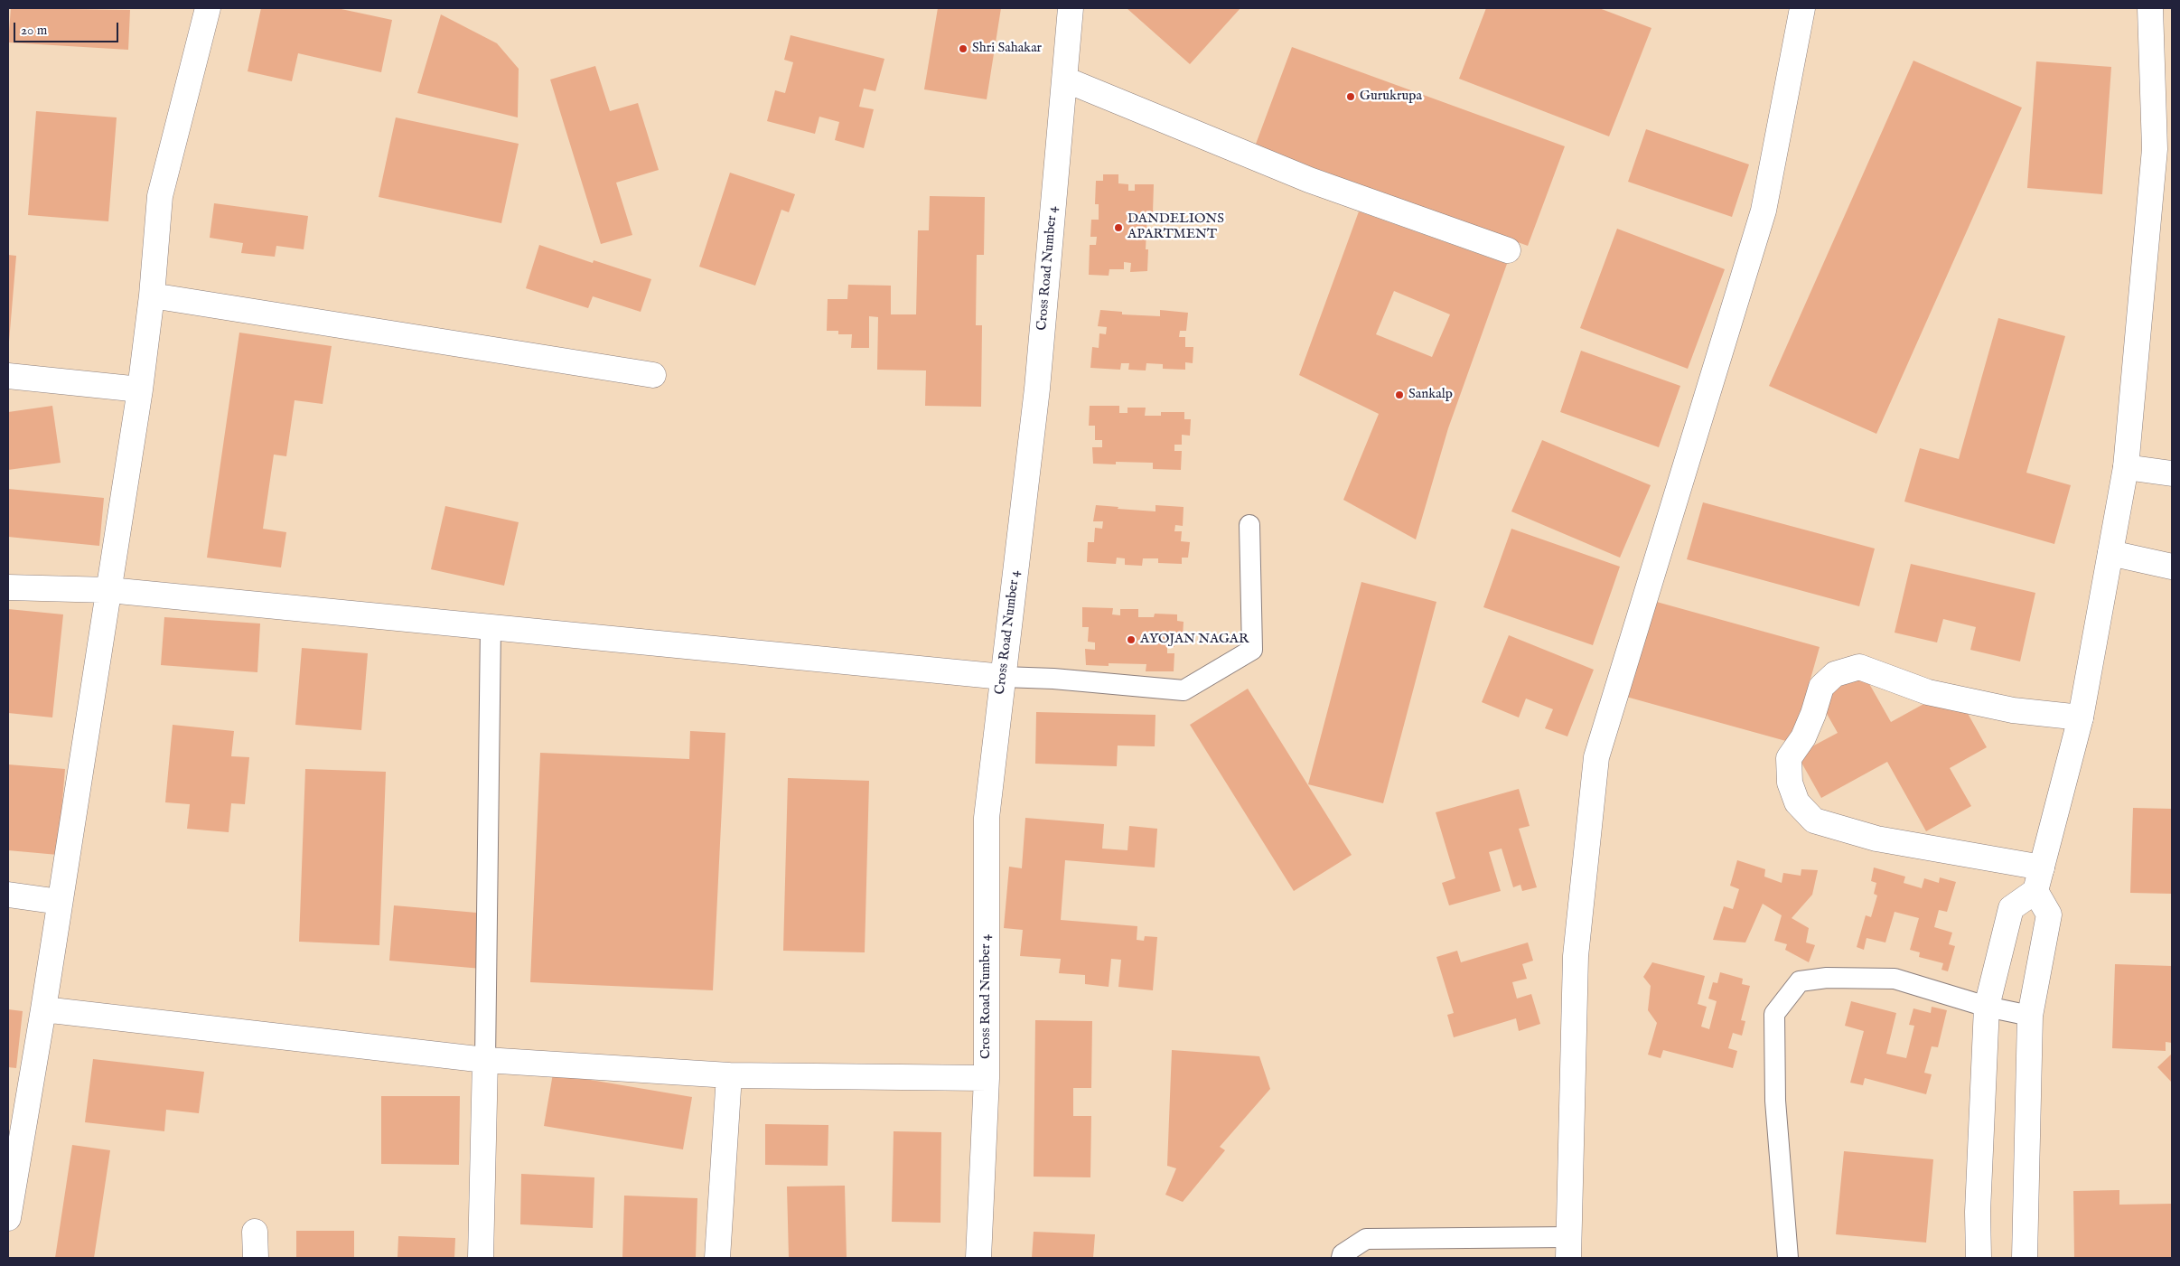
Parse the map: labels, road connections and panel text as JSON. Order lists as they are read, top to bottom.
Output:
{
  "streets": {
    "street": ["Cross Road Number 4"]
  },
  "places": [
    "Shri Sahakar",
    "Gurukrupa",
    "DANDELIONS APARTMENT",
    "Sankalp",
    "AYOJAN NAGAR"
  ],
  "scale_bar": "20 m"
}
